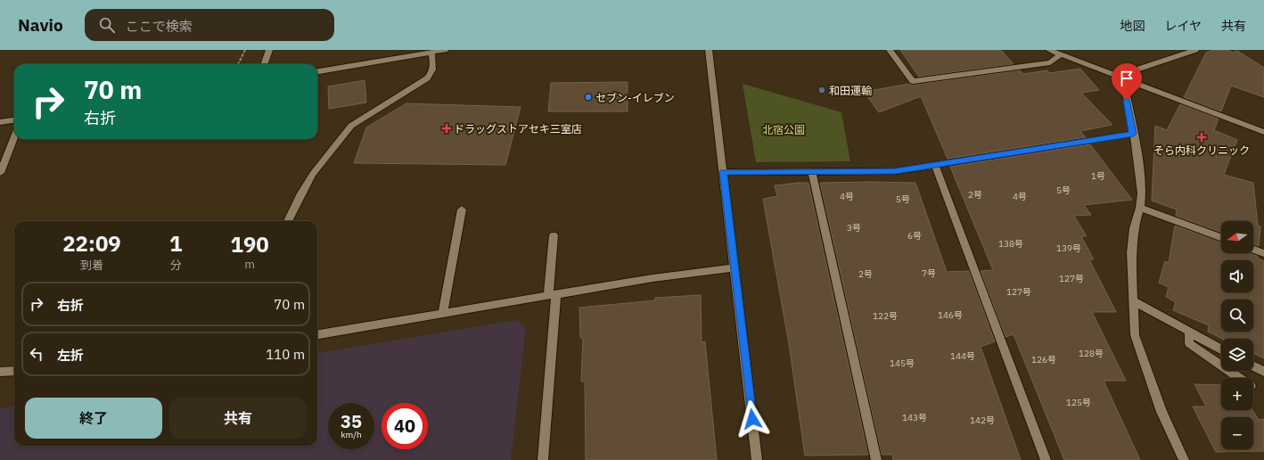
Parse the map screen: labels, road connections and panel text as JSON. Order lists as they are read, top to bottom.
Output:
{
  "parks": ["北宿公園"],
  "places": {
    "other": ["和田運輸", "セブン-イレブン"],
    "health": ["ドラッグストアセキ三室店", "そら内科クリニック"]
  },
  "house_numbers": [
    "1号",
    "5号",
    "2号",
    "4号",
    "4号",
    "5号",
    "3号",
    "6号",
    "138号",
    "139号",
    "7号",
    "2号",
    "127号",
    "127号",
    "146号",
    "122号",
    "128号",
    "144号",
    "126号",
    "145号",
    "125号",
    "143号",
    "142号"
  ],
  "north": "left",
  "page": {
    "header": "Navio",
    "search": "ここで検索",
    "nav": ["地図", "レイヤ", "共有"],
    "turn": ["70 m", "右折"],
    "map_buttons": ["+", "−"],
    "eta": [
      "22:09",
      "到着",
      "1",
      "分",
      "190",
      "m"
    ],
    "list": [
      {
        "name": "右折",
        "value": "70 m"
      },
      {
        "name": "左折",
        "value": "110 m"
      }
    ],
    "buttons": ["終了", "共有"],
    "speed": "35 km/h",
    "limit": "40"
  }
}
